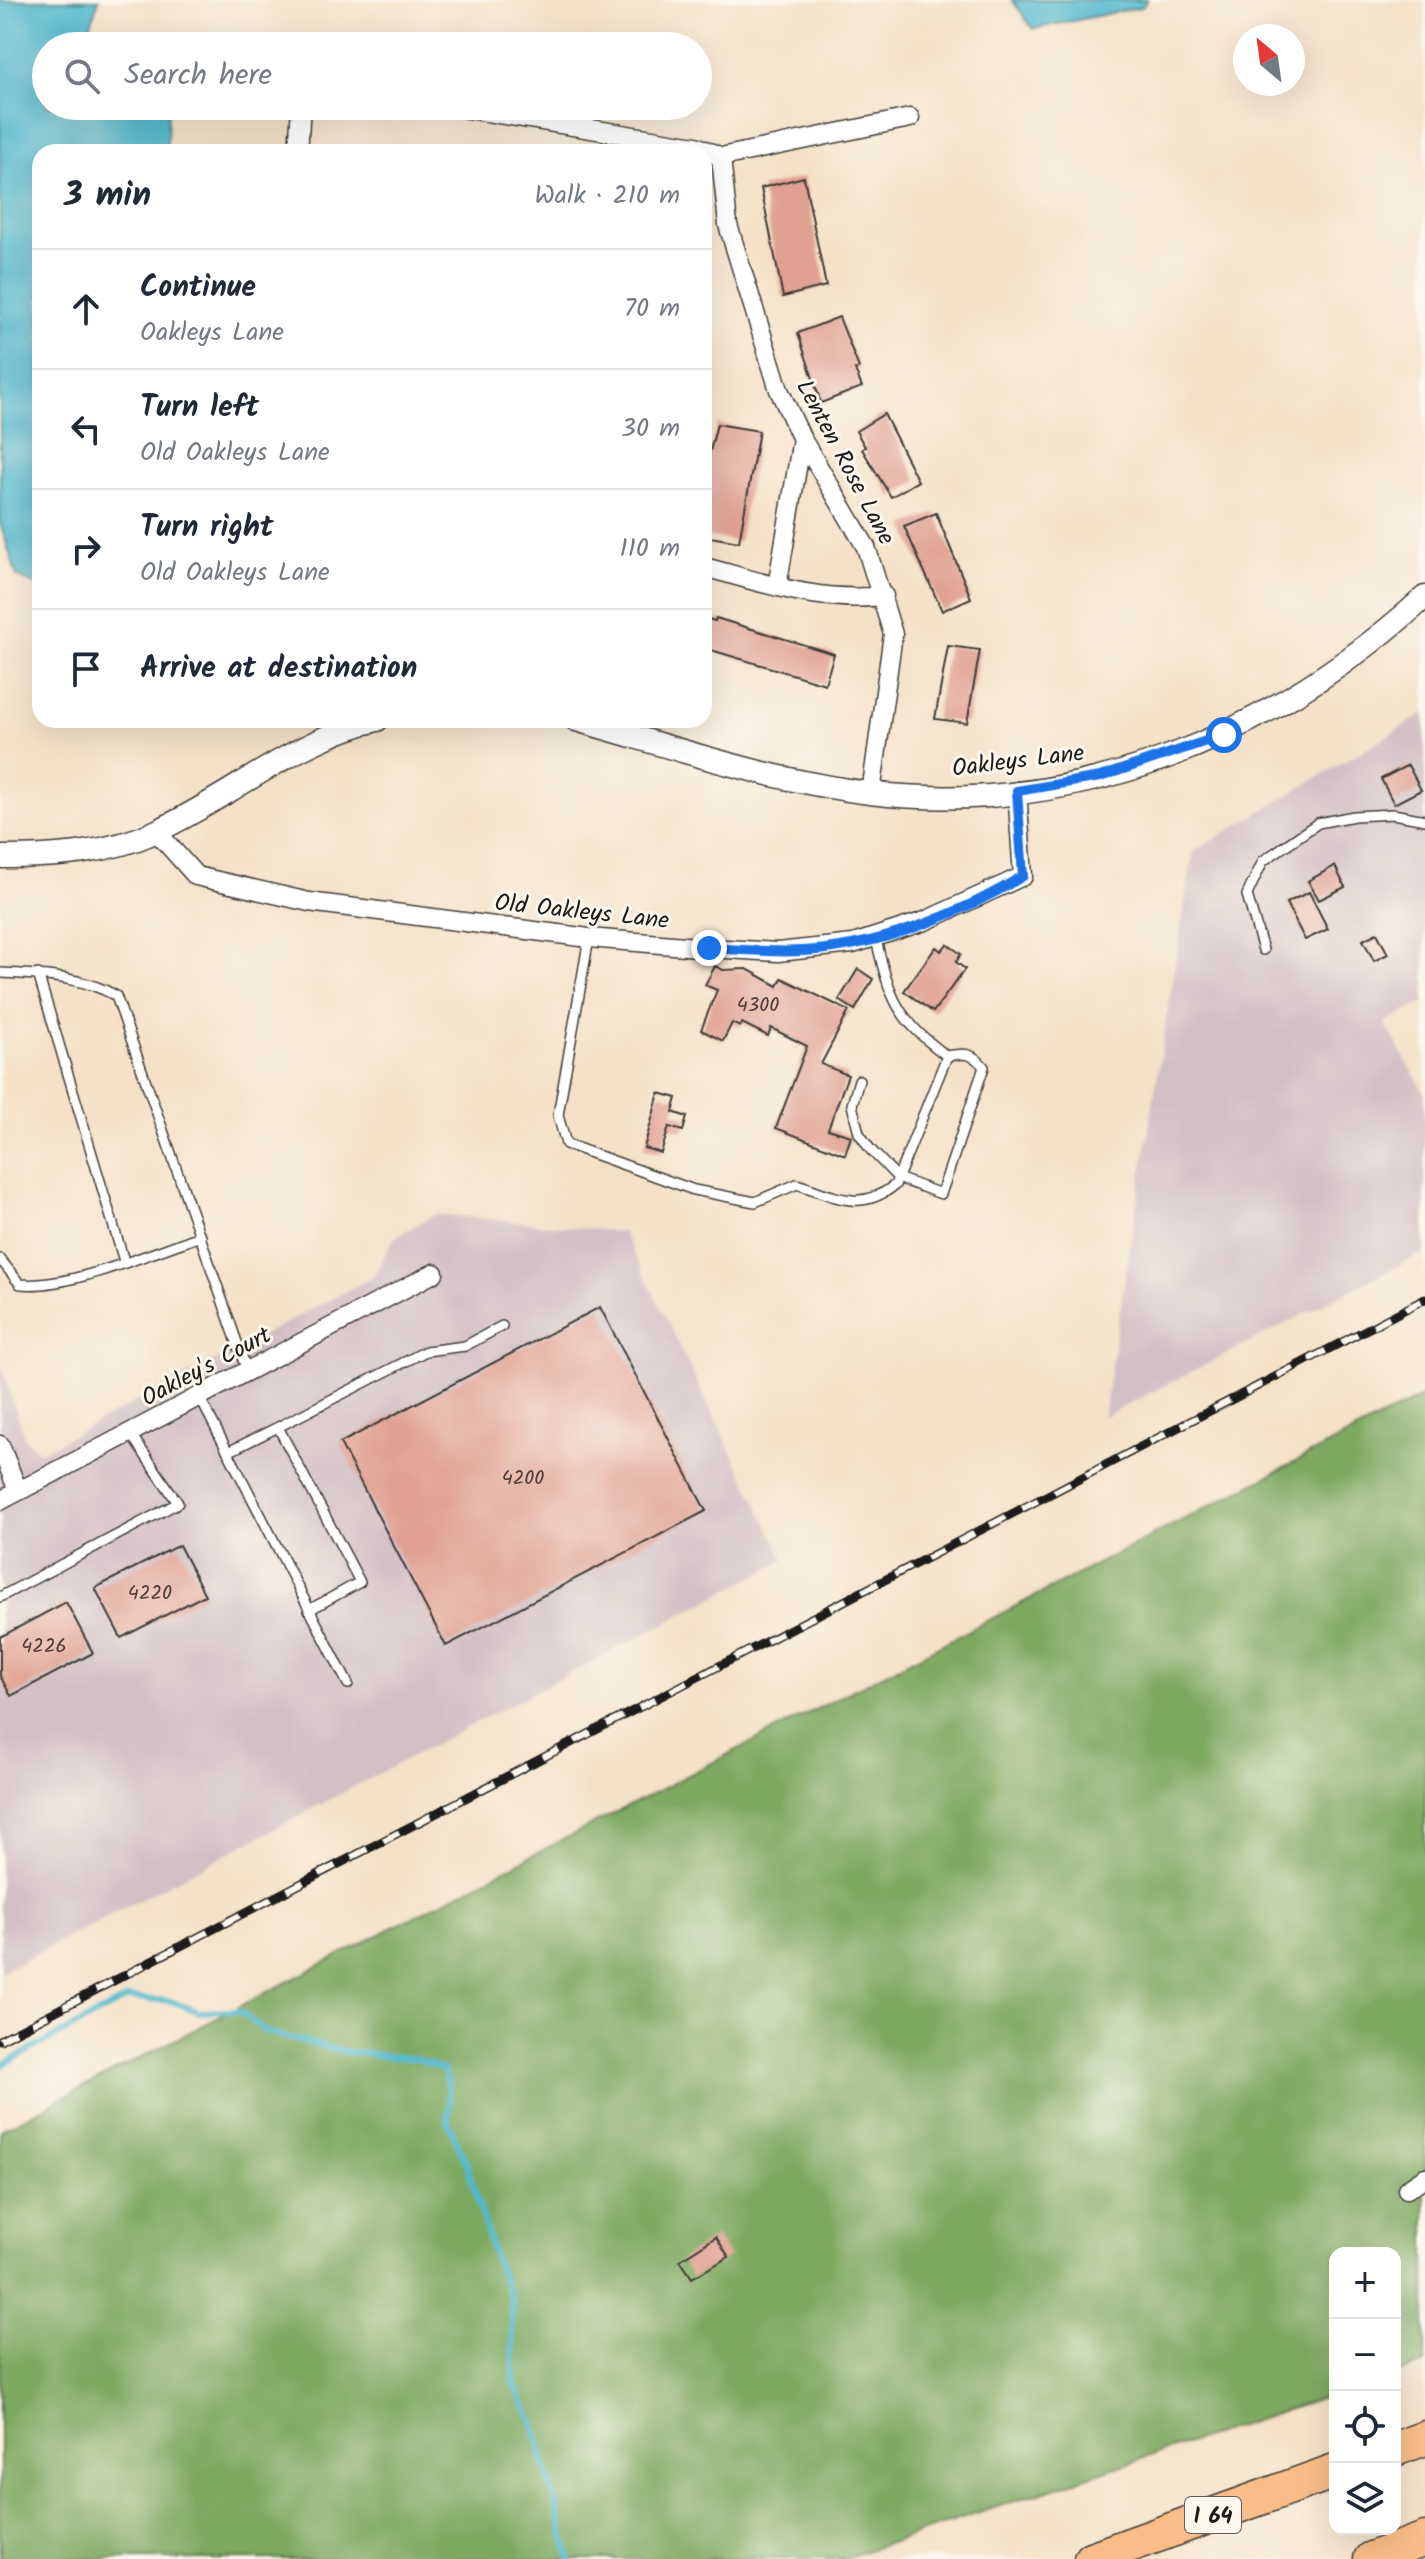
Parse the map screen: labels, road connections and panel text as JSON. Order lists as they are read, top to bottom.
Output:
{
  "streets": {
    "highway": ["I 64"],
    "street": [
      "Lenten Rose Lane",
      "Oakleys Lane",
      "Old Oakleys Lane",
      "Oakley's Court"
    ]
  },
  "crossings": [
    ["Lenten Rose Lane", "Oakleys Lane"],
    ["Oakleys Lane", "Old Oakleys Lane"]
  ],
  "house_numbers": [
    "4300",
    "4200",
    "4220",
    "4226"
  ],
  "north": "top left",
  "page": {
    "search": "Search here",
    "heading": ["3 min", "Walk · 210 m"],
    "list": [
      ["Continue", "Oakleys Lane", "70 m"],
      ["Turn left", "Old Oakleys Lane", "30 m"],
      ["Turn right", "Old Oakleys Lane", "110 m"],
      "Arrive at destination"
    ],
    "map_buttons": ["+", "−"]
  }
}
